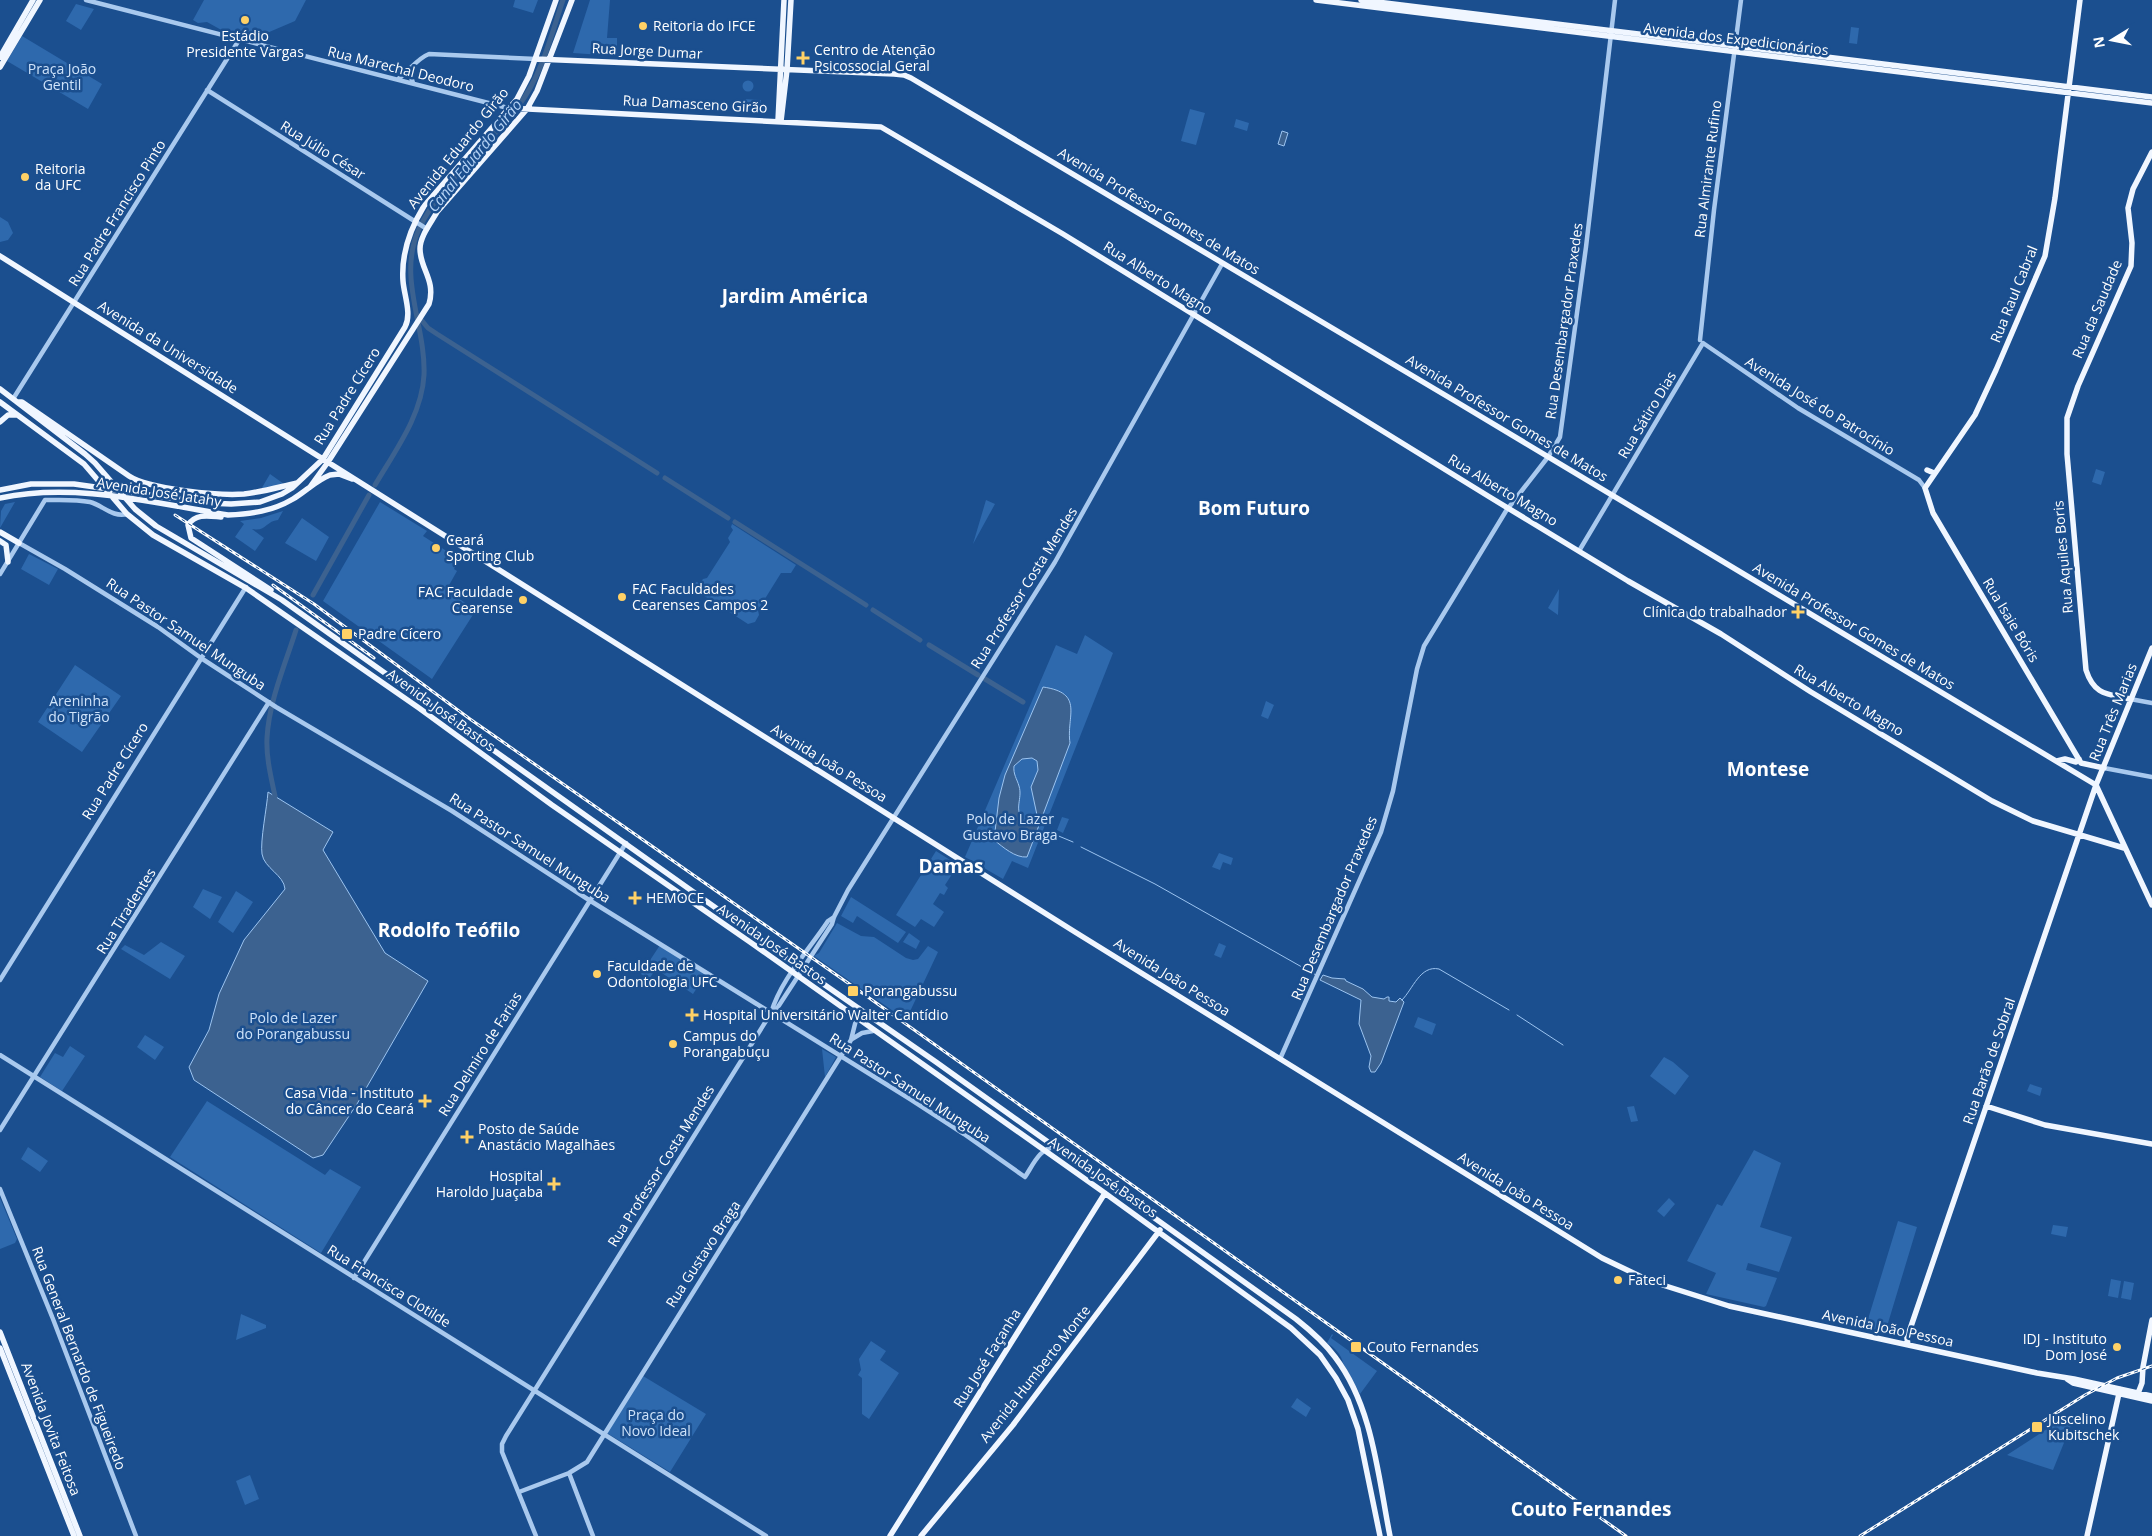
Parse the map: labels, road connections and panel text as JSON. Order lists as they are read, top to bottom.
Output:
{
  "streets": {
    "main road": [
      "Avenida dos Expedicionários",
      "Rua Jorge Dumar",
      "Rua Damasceno Girão",
      "Avenida Eduardo Girão",
      "Avenida Professor Gomes de Matos",
      "Rua Alberto Magno",
      "Rua Raul Cabral",
      "Rua da Saudade",
      "Avenida da Universidade",
      "Rua Padre Cícero",
      "Avenida José Jatahy",
      "Rua Aquiles Boris",
      "Rua Isaie Bóris",
      "Avenida José Bastos",
      "Rua Três Marias",
      "Avenida João Pessoa",
      "Rua Barão de Sobral",
      "Rua José Façanha",
      "Avenida Humberto Monte",
      "Avenida Jovita Feitosa"
    ],
    "street": [
      "Rua Marechal Deodoro",
      "Rua Júlio César",
      "Rua Almirante Rufino",
      "Rua Padre Francisco Pinto",
      "Rua Desembargador Praxedes",
      "Avenida José do Patrocínio",
      "Rua Sátiro Dias",
      "Rua Professor Costa Mendes",
      "Rua Pastor Samuel Munguba",
      "Rua Tiradentes",
      "Rua Delmiro de Farias",
      "Rua Gustavo Braga",
      "Rua Francisca Clotilde",
      "Rua General Bernardo de Figueiredo"
    ]
  },
  "crossings": [
    ["Avenida dos Expedicionários", "Rua Almirante Rufino"],
    ["Avenida dos Expedicionários", "Rua Raul Cabral"],
    ["Avenida dos Expedicionários", "Rua Desembargador Praxedes"],
    ["Rua Jorge Dumar", "Rua Marechal Deodoro"],
    ["Rua Jorge Dumar", "Avenida Eduardo Girão"],
    ["Rua Jorge Dumar", "Avenida Professor Gomes de Matos"],
    ["Rua Marechal Deodoro", "Rua Damasceno Girão"],
    ["Rua Marechal Deodoro", "Avenida Eduardo Girão"],
    ["Rua Marechal Deodoro", "Rua Padre Francisco Pinto"],
    ["Rua Damasceno Girão", "Avenida Eduardo Girão"],
    ["Rua Damasceno Girão", "Rua Alberto Magno"],
    ["Avenida Eduardo Girão", "Rua Júlio César"],
    ["Avenida Eduardo Girão", "Rua Padre Cícero"],
    ["Rua Júlio César", "Rua Padre Francisco Pinto"],
    ["Rua Almirante Rufino", "Avenida José do Patrocínio"],
    ["Rua Almirante Rufino", "Rua Sátiro Dias"],
    ["Avenida Professor Gomes de Matos", "Rua Desembargador Praxedes"],
    ["Avenida Professor Gomes de Matos", "Rua Sátiro Dias"],
    ["Avenida Professor Gomes de Matos", "Rua Professor Costa Mendes"],
    ["Avenida Professor Gomes de Matos", "Rua Três Marias"],
    ["Avenida Professor Gomes de Matos", "Rua Barão de Sobral"],
    ["Rua Padre Francisco Pinto", "Avenida da Universidade"],
    ["Rua Padre Francisco Pinto", "Avenida José Bastos"],
    ["Rua Alberto Magno", "Rua Desembargador Praxedes"],
    ["Rua Alberto Magno", "Rua Sátiro Dias"],
    ["Rua Alberto Magno", "Rua Professor Costa Mendes"],
    ["Rua Alberto Magno", "Rua Barão de Sobral"],
    ["Rua Raul Cabral", "Avenida José do Patrocínio"],
    ["Rua Raul Cabral", "Rua Isaie Bóris"],
    ["Rua da Saudade", "Rua Aquiles Boris"],
    ["Rua Desembargador Praxedes", "Avenida João Pessoa"],
    ["Avenida da Universidade", "Rua Padre Cícero"],
    ["Avenida da Universidade", "Avenida João Pessoa"],
    ["Rua Padre Cícero", "Avenida José Jatahy"],
    ["Rua Padre Cícero", "Rua Pastor Samuel Munguba"],
    ["Rua Padre Cícero", "Avenida José Bastos"],
    ["Rua Padre Cícero", "Avenida João Pessoa"],
    ["Avenida José do Patrocínio", "Rua Sátiro Dias"],
    ["Avenida José do Patrocínio", "Rua Isaie Bóris"],
    ["Avenida José Jatahy", "Avenida João Pessoa"],
    ["Rua Aquiles Boris", "Rua Três Marias"],
    ["Rua Professor Costa Mendes", "Rua Pastor Samuel Munguba"],
    ["Rua Professor Costa Mendes", "Avenida João Pessoa"],
    ["Rua Professor Costa Mendes", "Rua Gustavo Braga"],
    ["Rua Professor Costa Mendes", "Rua Francisca Clotilde"],
    ["Rua Pastor Samuel Munguba", "Avenida José Bastos"],
    ["Rua Pastor Samuel Munguba", "Rua Tiradentes"],
    ["Rua Pastor Samuel Munguba", "Rua Delmiro de Farias"],
    ["Rua Pastor Samuel Munguba", "Rua Gustavo Braga"],
    ["Avenida José Bastos", "Rua Delmiro de Farias"],
    ["Avenida José Bastos", "Rua Gustavo Braga"],
    ["Avenida José Bastos", "Rua José Façanha"],
    ["Avenida José Bastos", "Avenida Humberto Monte"],
    ["Rua Três Marias", "Rua Barão de Sobral"],
    ["Avenida João Pessoa", "Rua Barão de Sobral"],
    ["Rua Tiradentes", "Rua Francisca Clotilde"],
    ["Rua Delmiro de Farias", "Rua Francisca Clotilde"],
    ["Rua Gustavo Braga", "Rua Francisca Clotilde"]
  ],
  "districts": [
    "Jardim América",
    "Bom Futuro",
    "Montese",
    "Damas",
    "Rodolfo Teófilo",
    "Couto Fernandes"
  ],
  "water": ["Canal Eduardo Girão"],
  "parks": [
    "Praça João Gentil",
    "Areninha do Tigrão",
    "Polo de Lazer Gustavo Braga",
    "Polo de Lazer do Porangabussu",
    "Praça do Novo Ideal"
  ],
  "places": {
    "other": [
      "Estádio Presidente Vargas",
      "Reitoria do IFCE",
      "Reitoria da UFC",
      "Ceará Sporting Club",
      "FAC Faculdades Cearenses Campos 2",
      "FAC Faculdade Cearense",
      "Faculdade de Odontologia UFC",
      "Campus do Porangabuçu",
      "Fateci",
      "IDJ - Instituto Dom José"
    ],
    "health": [
      "Centro de Atenção Psicossocial Geral",
      "Clínica do trabalhador",
      "HEMOCE",
      "Hospital Universitário Walter Cantídio",
      "Casa Vida - Instituto do Câncer do Ceará",
      "Posto de Saúde Anastácio Magalhães",
      "Hospital Haroldo Juaçaba"
    ],
    "transit": [
      "Padre Cícero",
      "Porangabussu",
      "Couto Fernandes",
      "Juscelino Kubitschek"
    ]
  },
  "north": "left"
}
